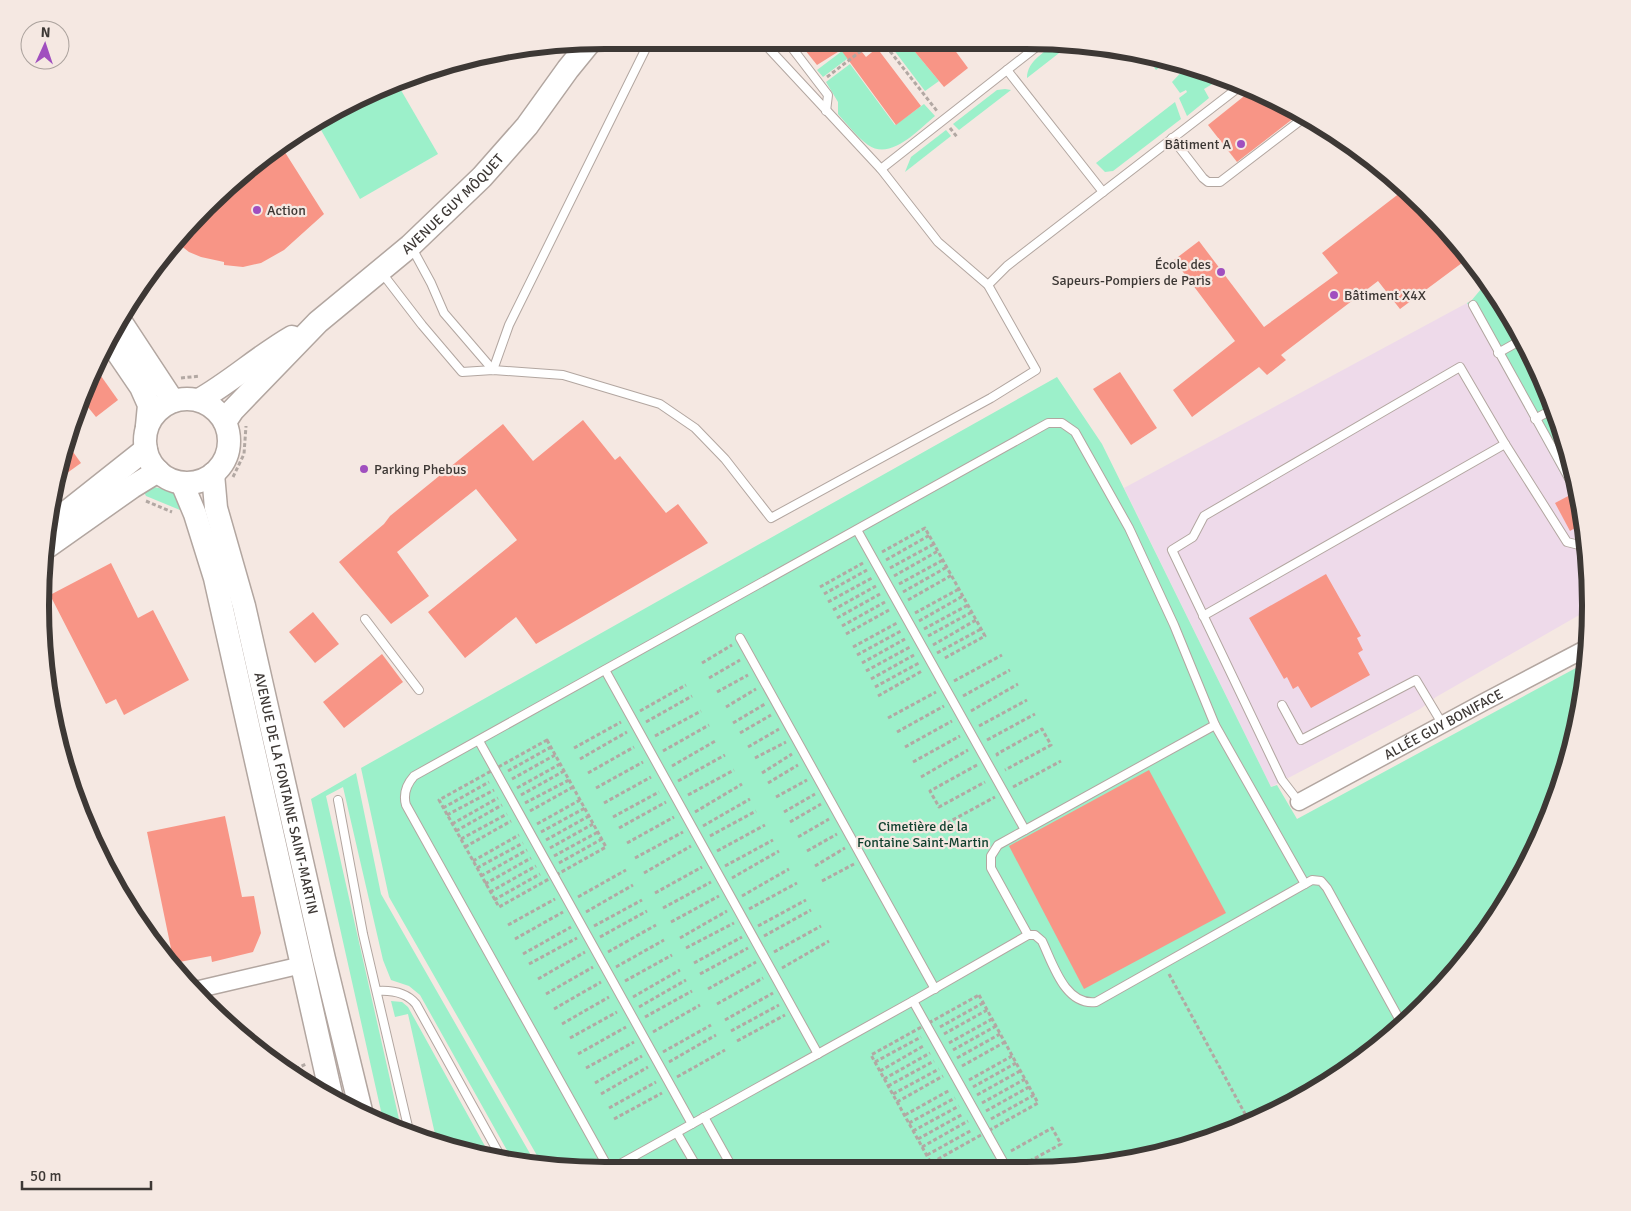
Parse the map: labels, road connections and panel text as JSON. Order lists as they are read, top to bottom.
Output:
{
  "streets": {
    "main road": ["AVENUE GUY MÔQUET", "AVENUE DE LA FONTAINE SAINT-MARTIN"],
    "street": ["ALLÉE GUY BONIFACE"]
  },
  "crossings": [
    ["AVENUE GUY MÔQUET", "AVENUE DE LA FONTAINE SAINT-MARTIN"]
  ],
  "parks": ["Cimetière de la Fontaine Saint-Martin"],
  "places": [
    "Bâtiment A",
    "Action",
    "École des Sapeurs-Pompiers de Paris",
    "Bâtiment X4X",
    "Parking Phebus"
  ],
  "scale_bar": "50 m",
  "north": "top"
}
